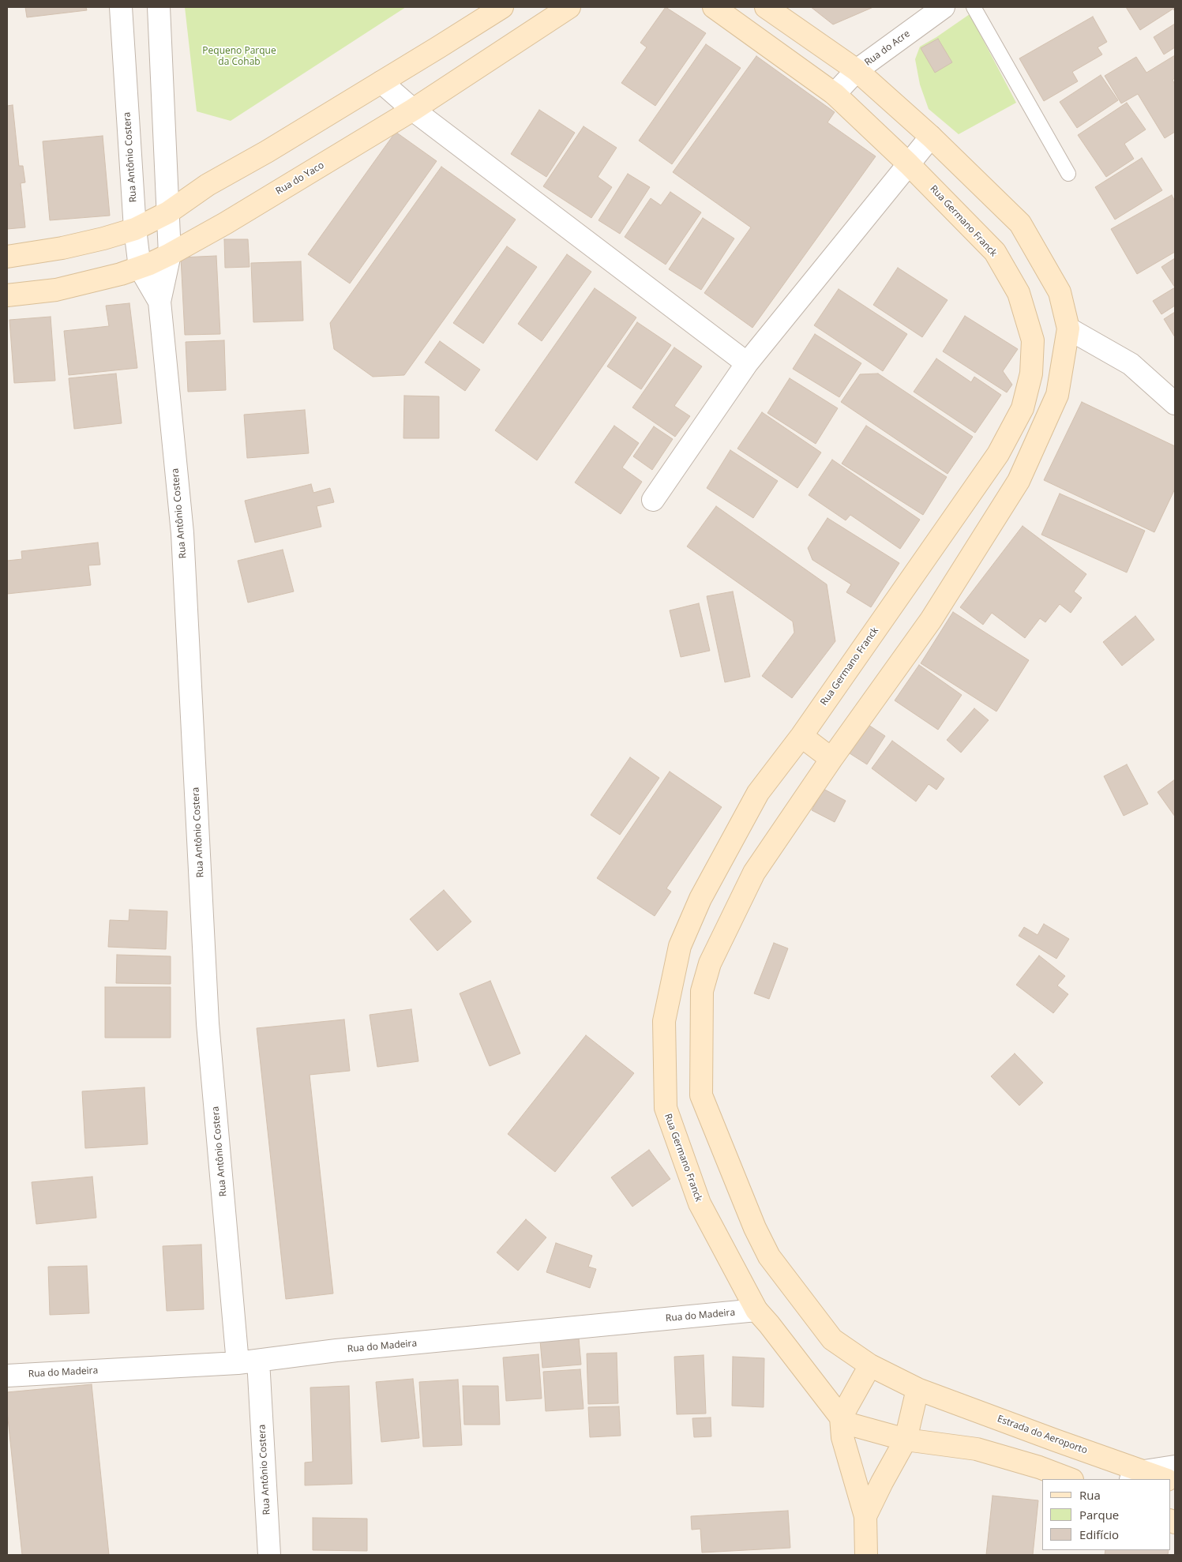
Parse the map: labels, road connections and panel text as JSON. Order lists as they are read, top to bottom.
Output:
{
  "streets": {
    "main road": ["Rua do Yaco", "Rua Germano Franck", "Estrada do Aeroporto"],
    "street": ["Rua do Acre", "Rua Antônio Costera", "Rua do Madeira"]
  },
  "crossings": [
    ["Rua do Acre", "Rua Germano Franck"],
    ["Rua Antônio Costera", "Rua do Yaco"],
    ["Rua Antônio Costera", "Rua do Madeira"],
    ["Rua Germano Franck", "Rua do Madeira"]
  ],
  "parks": ["Pequeno Parque da Cohab"],
  "legend": ["Rua", "Parque", "Edifício"]
}
